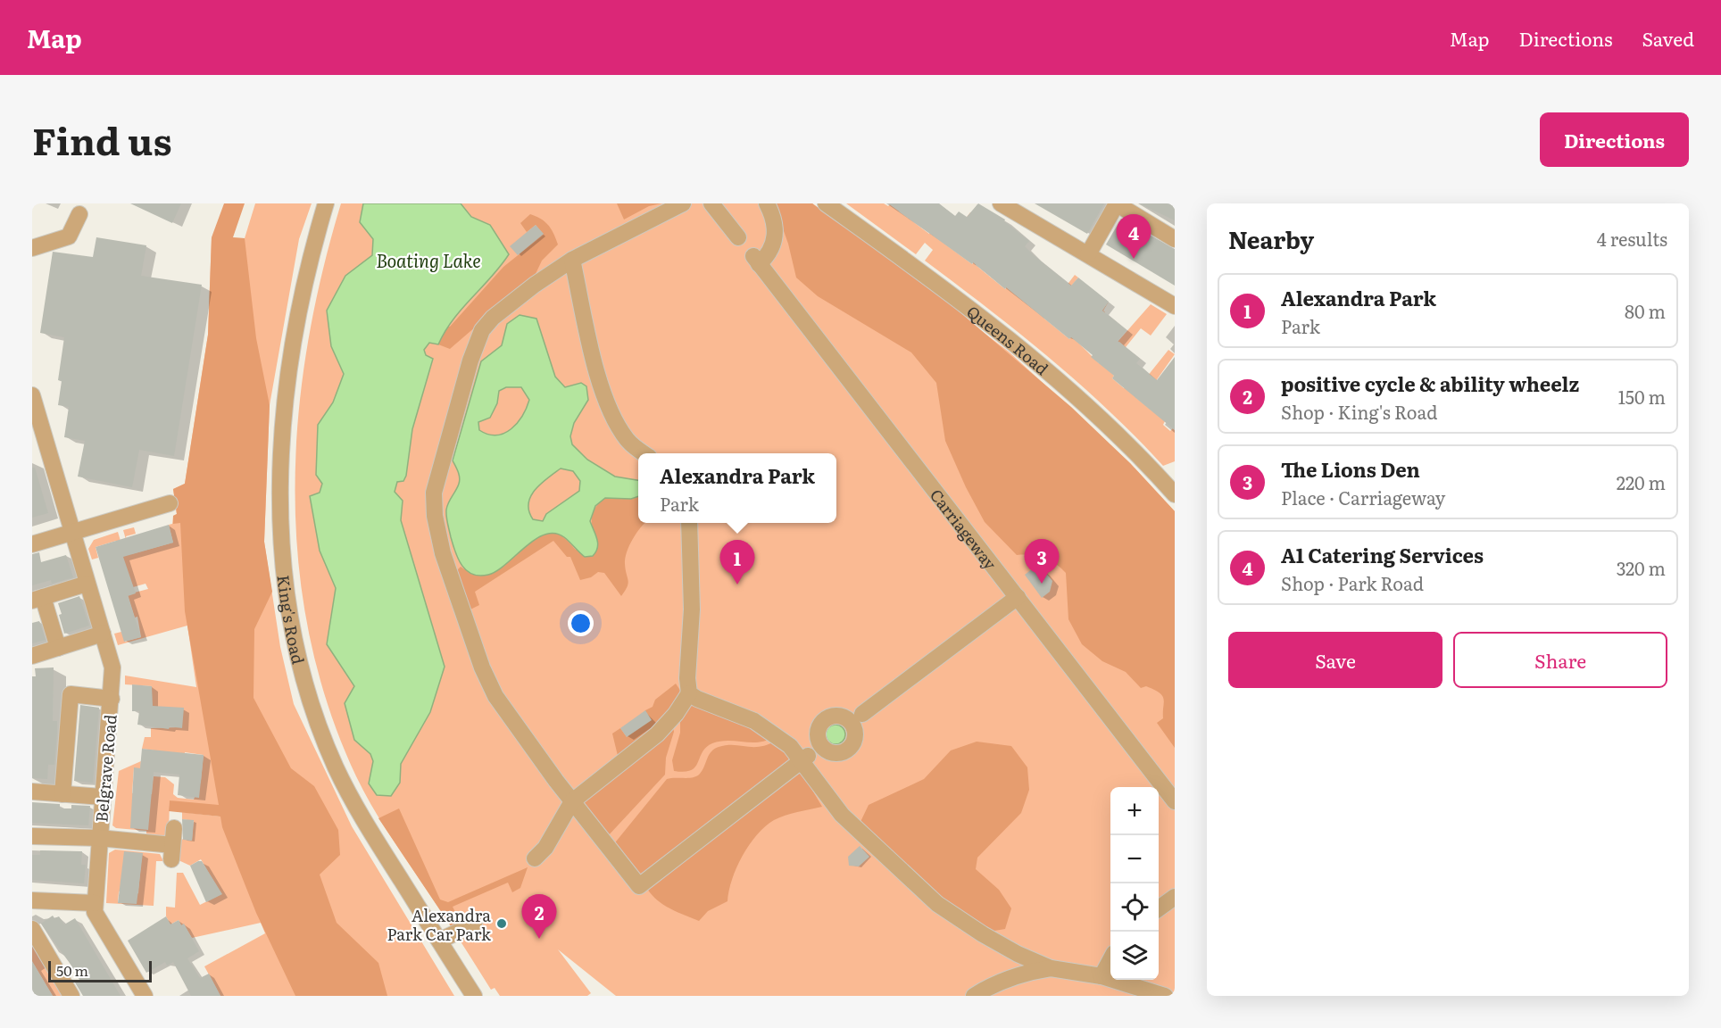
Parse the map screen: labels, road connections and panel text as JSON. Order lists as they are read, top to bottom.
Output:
{
  "streets": {
    "street": [
      "Queens Road",
      "Carriageway",
      "King's Road",
      "Belgrave Road"
    ]
  },
  "water": ["Boating Lake"],
  "places": ["Alexandra Park Car Park"],
  "scale_bar": "50 m",
  "page": {
    "header": "Map",
    "nav": ["Map", "Directions", "Saved"],
    "title": "Find us",
    "buttons": [
      "Directions",
      ["Save", "Share"]
    ],
    "heading": ["Nearby", "4 results"],
    "pins": [
      "4",
      "3",
      "1",
      "2"
    ],
    "list": [
      {
        "mark": "1",
        "name": "Alexandra Park",
        "note": "Park",
        "value": "80 m"
      },
      {
        "mark": "2",
        "name": "positive cycle & ability wheelz",
        "note": "Shop · King's Road",
        "value": "150 m"
      },
      {
        "mark": "3",
        "name": "The Lions Den",
        "note": "Place · Carriageway",
        "value": "220 m"
      },
      {
        "mark": "4",
        "name": "A1 Catering Services",
        "note": "Shop · Park Road",
        "value": "320 m"
      }
    ],
    "popup": ["Alexandra Park", "Park"],
    "map_buttons": ["+", "−"],
    "scale": "50 m"
  }
}
